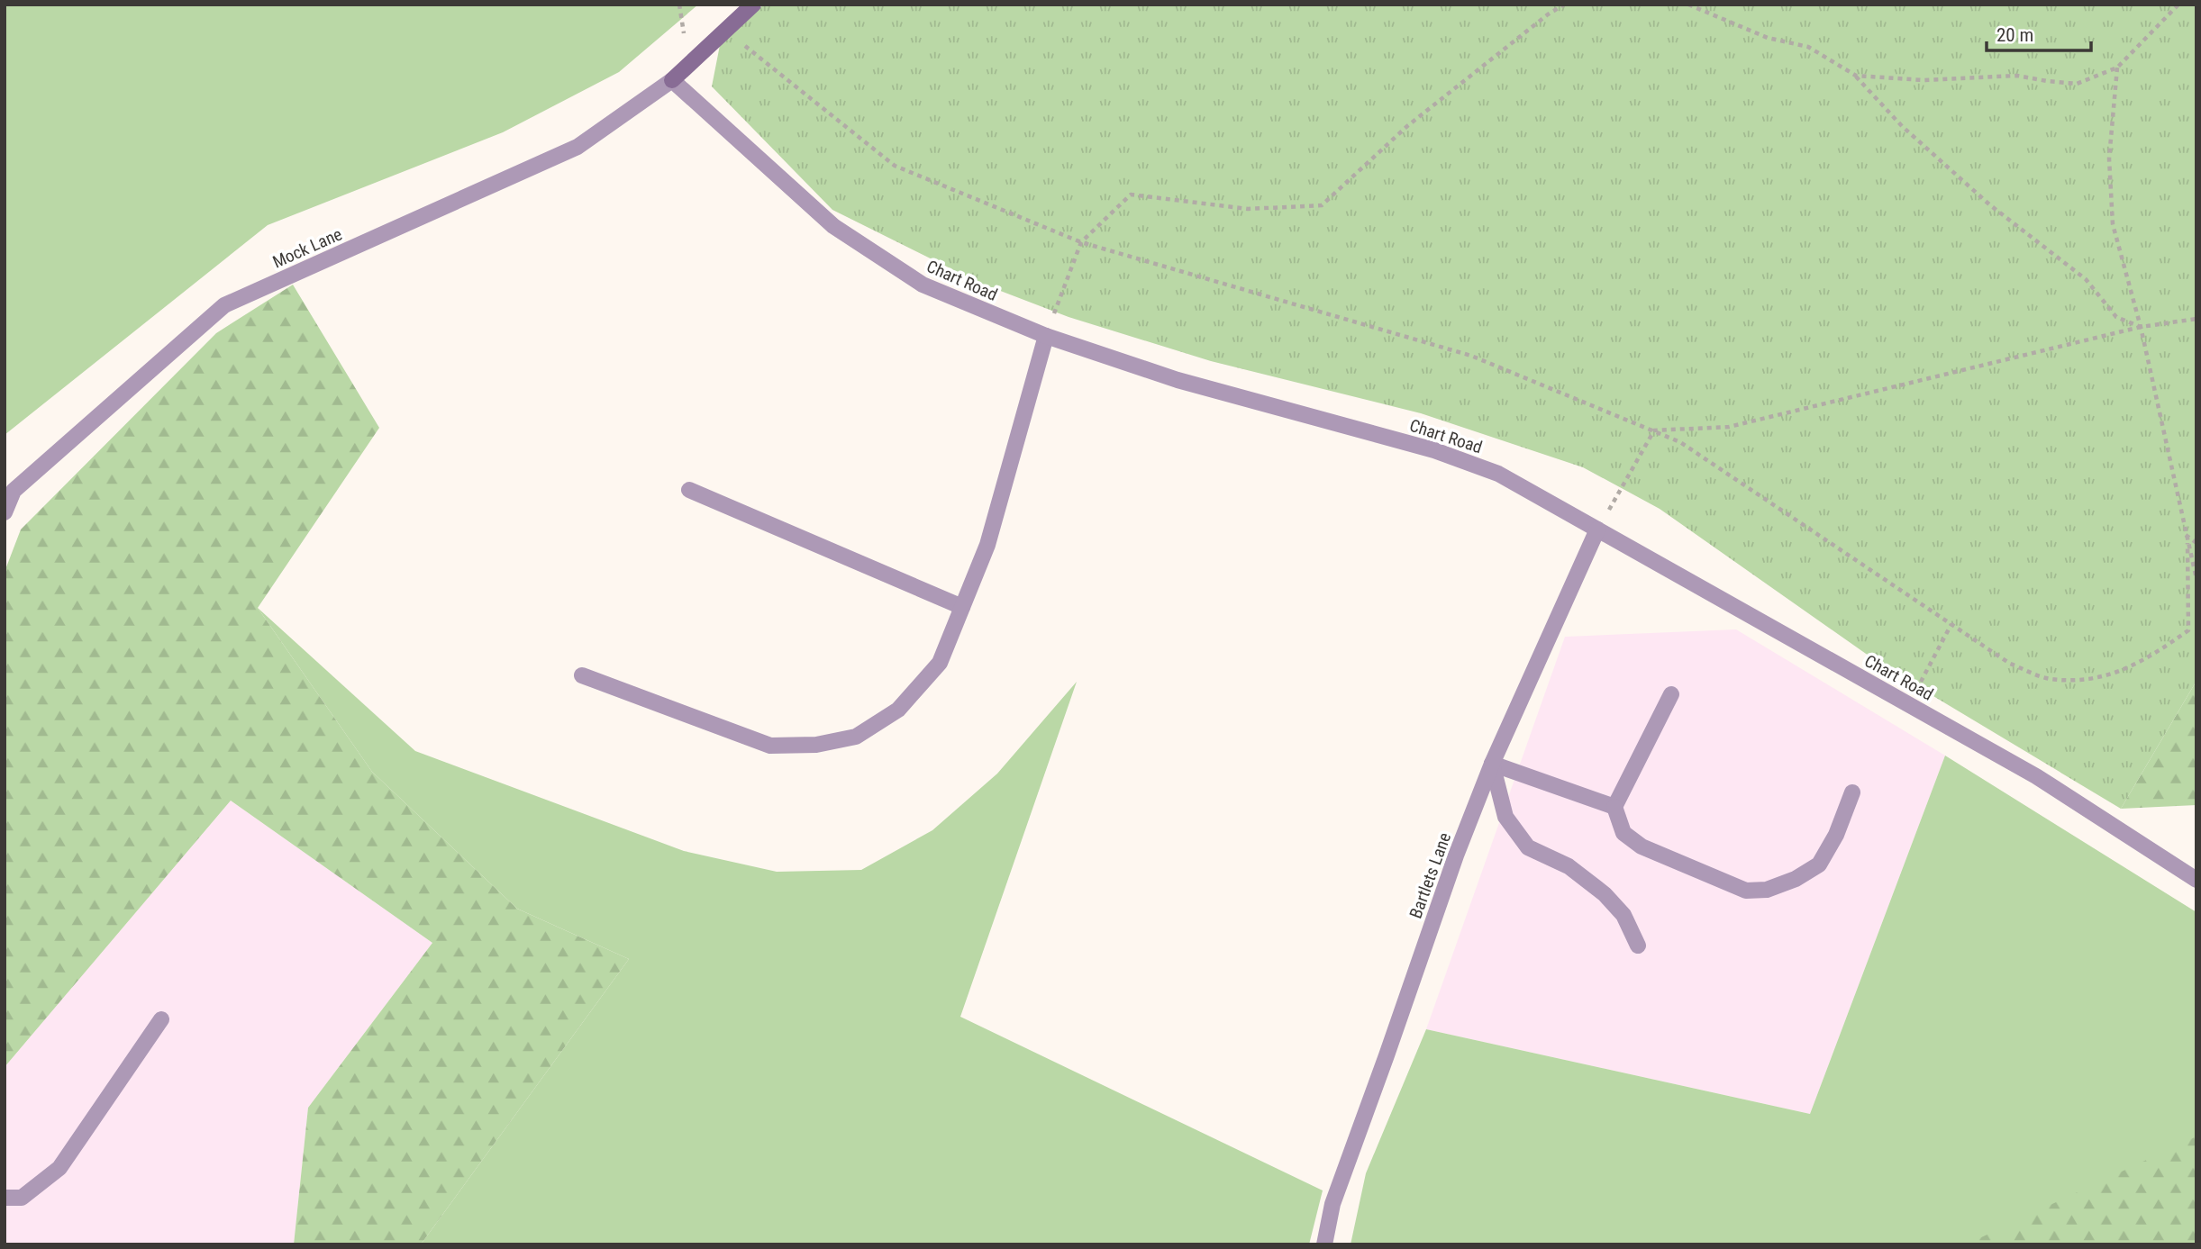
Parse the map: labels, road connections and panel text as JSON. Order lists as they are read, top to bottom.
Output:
{
  "streets": {
    "street": ["Mock Lane", "Chart Road", "Bartlets Lane"]
  },
  "crossings": [
    ["Mock Lane", "Chart Road"],
    ["Chart Road", "Bartlets Lane"]
  ],
  "scale_bar": "20 m"
}
